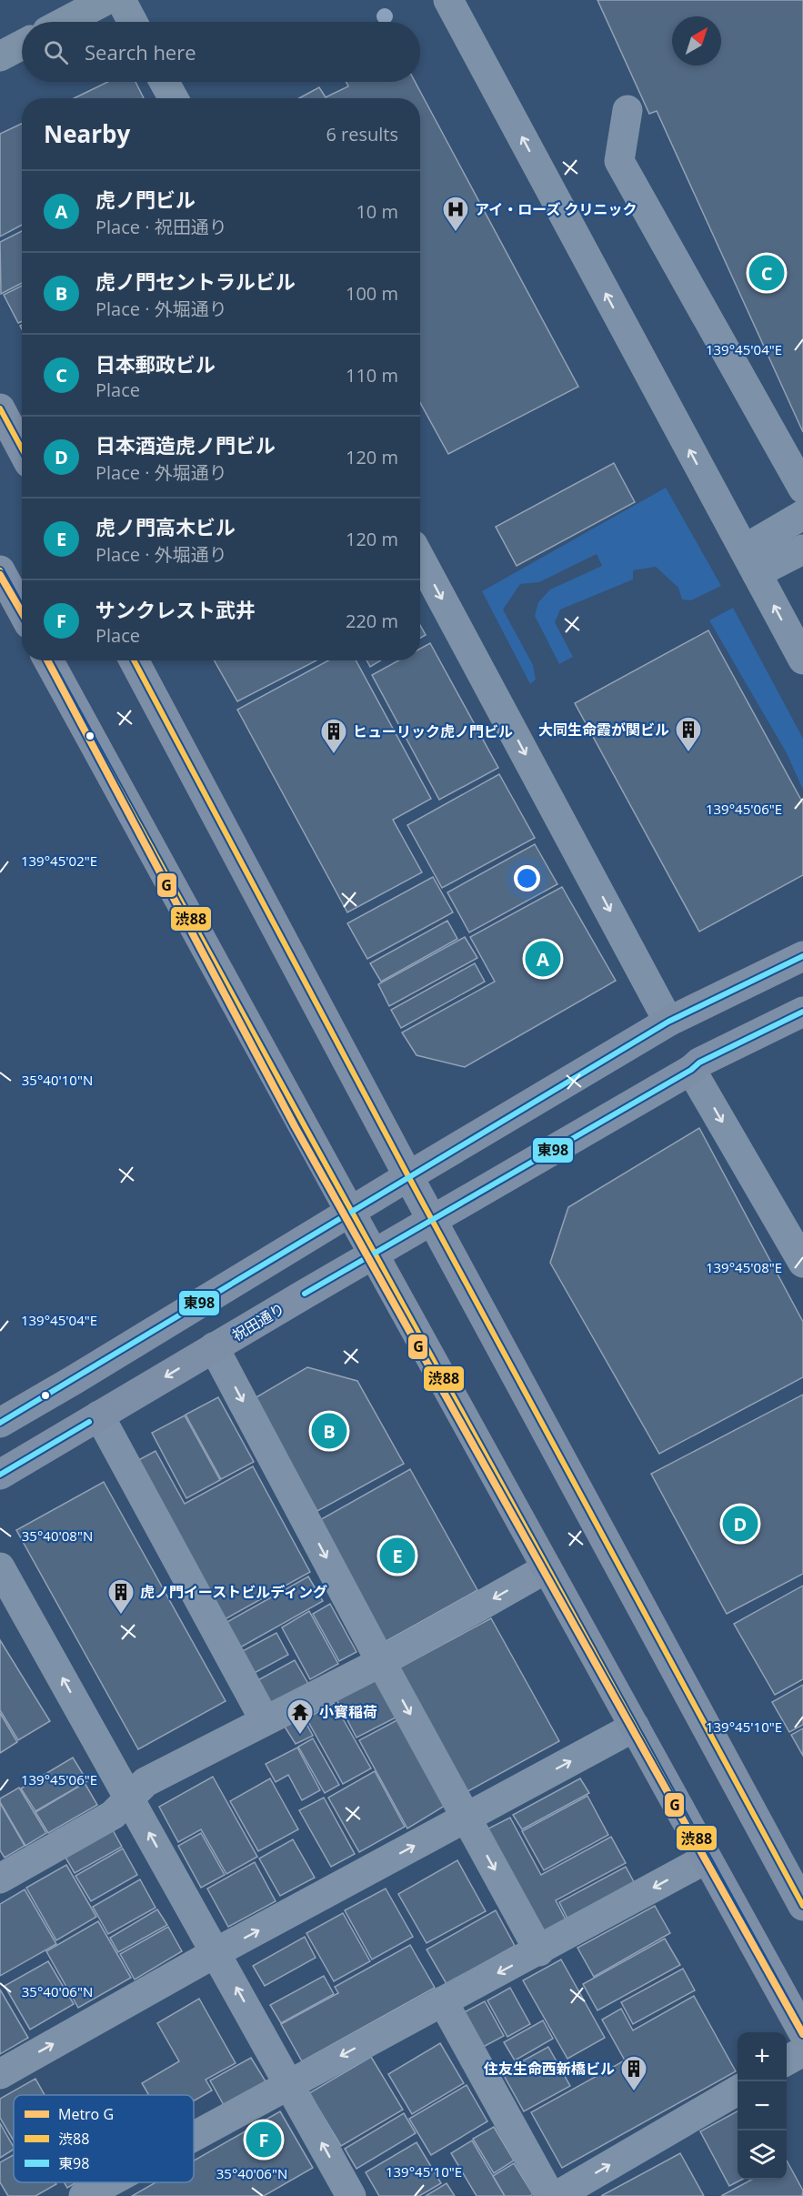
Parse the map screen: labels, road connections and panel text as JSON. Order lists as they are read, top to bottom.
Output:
{
  "streets": {
    "main road": ["祝田通り"]
  },
  "places": {
    "hospital": ["アイ・ローズ クリニック"],
    "building": [
      "大同生命霞が関ビル",
      "ヒューリック虎ノ門ビル",
      "虎ノ門イーストビルディング",
      "住友生命西新橋ビル"
    ],
    "temple": ["小寳稲荷"]
  },
  "lines": ["transit line 渋88", "metro line G", "transit line 東98"],
  "legend": ["Metro G", "渋88", "東98"],
  "north": "top right",
  "page": {
    "search": "Search here",
    "heading": ["Nearby", "6 results"],
    "list": [
      {
        "mark": "A",
        "name": "虎ノ門ビル",
        "note": "Place · 祝田通り",
        "value": "10 m"
      },
      {
        "mark": "B",
        "name": "虎ノ門セントラルビル",
        "note": "Place · 外堀通り",
        "value": "100 m"
      },
      {
        "mark": "C",
        "name": "日本郵政ビル",
        "note": "Place",
        "value": "110 m"
      },
      {
        "mark": "D",
        "name": "日本酒造虎ノ門ビル",
        "note": "Place · 外堀通り",
        "value": "120 m"
      },
      {
        "mark": "E",
        "name": "虎ノ門高木ビル",
        "note": "Place · 外堀通り",
        "value": "120 m"
      },
      {
        "mark": "F",
        "name": "サンクレスト武井",
        "note": "Place",
        "value": "220 m"
      }
    ],
    "pins": [
      "C",
      "A",
      "B",
      "D",
      "E",
      "F"
    ],
    "map_buttons": ["+", "−"]
  },
  "coordinates": [
    "139°45'04\"E",
    "139°45'06\"E",
    "139°45'02\"E",
    "35°40'10\"N",
    "139°45'08\"E",
    "35°40'08\"N",
    "139°45'10\"E",
    "35°40'06\"N"
  ]
}
